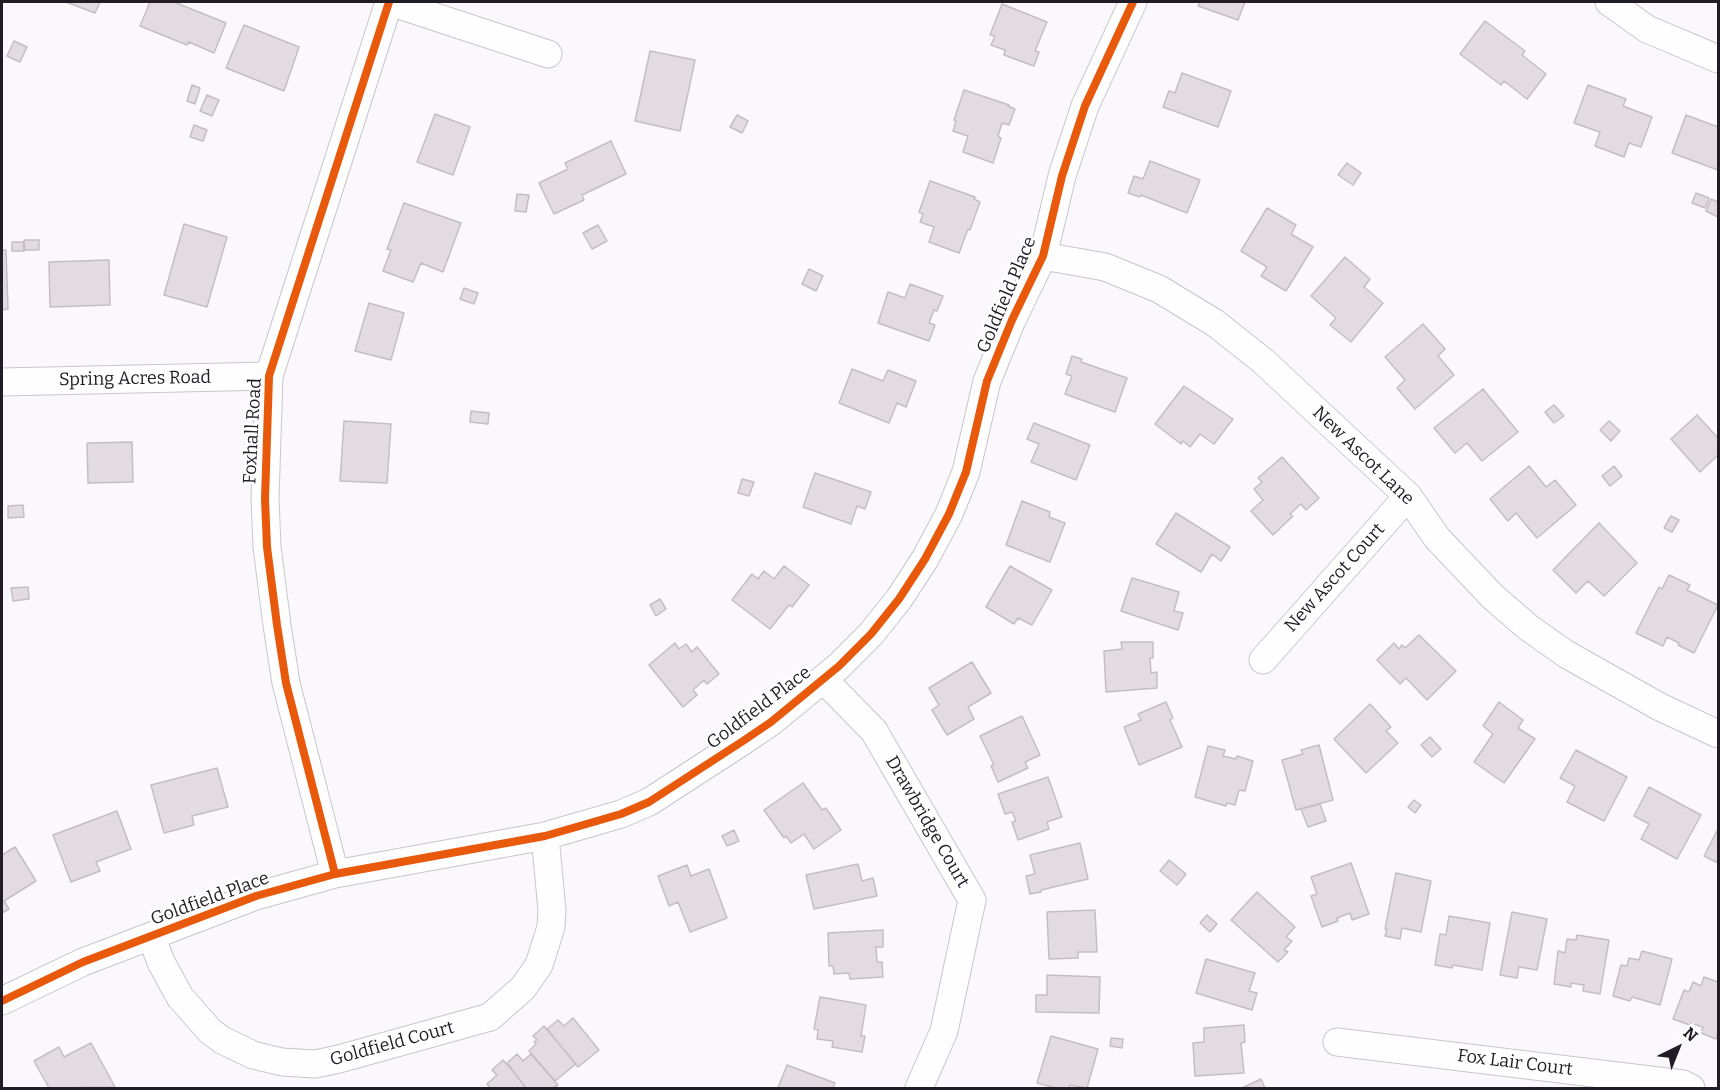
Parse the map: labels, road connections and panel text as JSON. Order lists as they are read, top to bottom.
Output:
{
  "streets": {
    "street": [
      "Goldfield Place",
      "Spring Acres Road",
      "Foxhall Road",
      "New Ascot Lane",
      "New Ascot Court",
      "Drawbridge Court",
      "Goldfield Court",
      "Fox Lair Court"
    ]
  },
  "crossings": [
    ["Goldfield Place", "Foxhall Road"],
    ["Goldfield Place", "New Ascot Lane"],
    ["Goldfield Place", "Drawbridge Court"],
    ["Goldfield Place", "Goldfield Court"],
    ["Spring Acres Road", "Foxhall Road"],
    ["New Ascot Lane", "New Ascot Court"]
  ],
  "north": "top right"
}
